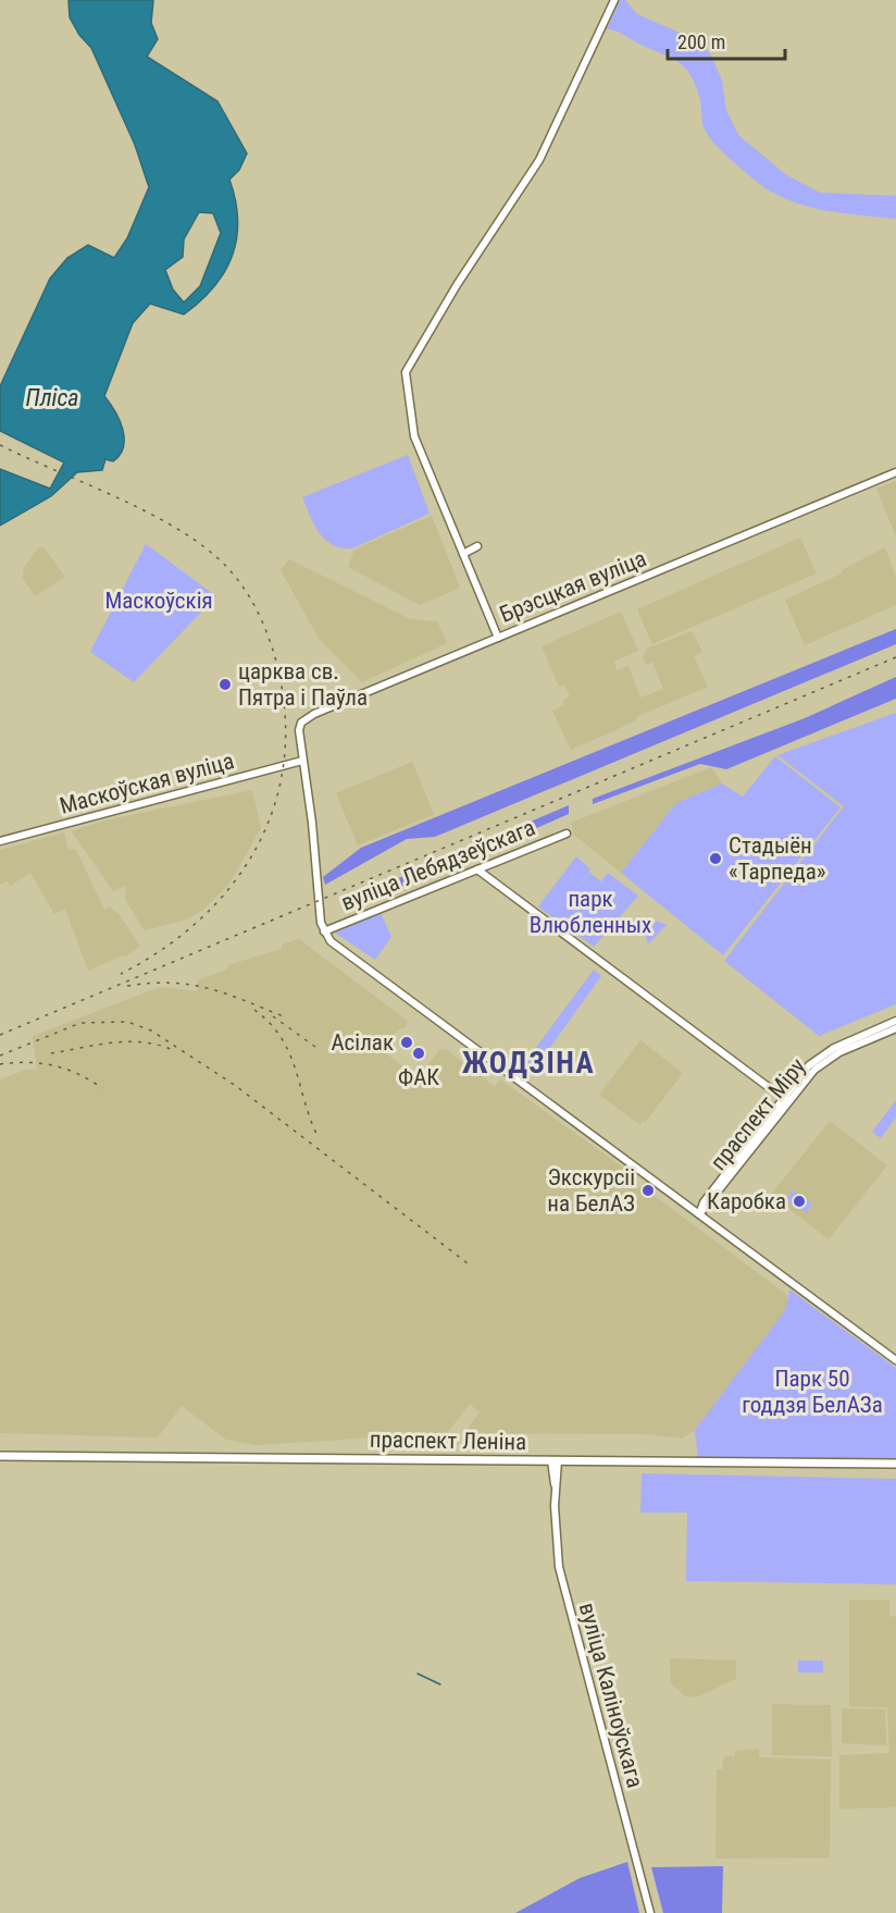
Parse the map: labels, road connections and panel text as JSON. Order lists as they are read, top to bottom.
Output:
{
  "streets": {
    "main road": [
      "Брэсцкая вуліца",
      "Маскоўская вуліца",
      "вуліца Лебядзеўскага",
      "праспект Міру",
      "праспект Леніна",
      "вуліца Каліноўскага"
    ]
  },
  "crossings": [
    ["Брэсцкая вуліца", "Маскоўская вуліца"],
    ["Брэсцкая вуліца", "вуліца Лебядзеўскага"],
    ["праспект Леніна", "вуліца Каліноўскага"]
  ],
  "districts": ["ЖОДЗІНА"],
  "water": ["Пліса"],
  "parks": ["Маскоўскія", "парк Влюбленных", "Парк 50 годдзя БелАЗа"],
  "places": [
    "царква св. Пятра і Паўла",
    "Стадыён «Тарпеда»",
    "Асілак",
    "ФАК",
    "Экскурсіі на БелАЗ",
    "Каробка"
  ],
  "scale_bar": "200 m"
}
